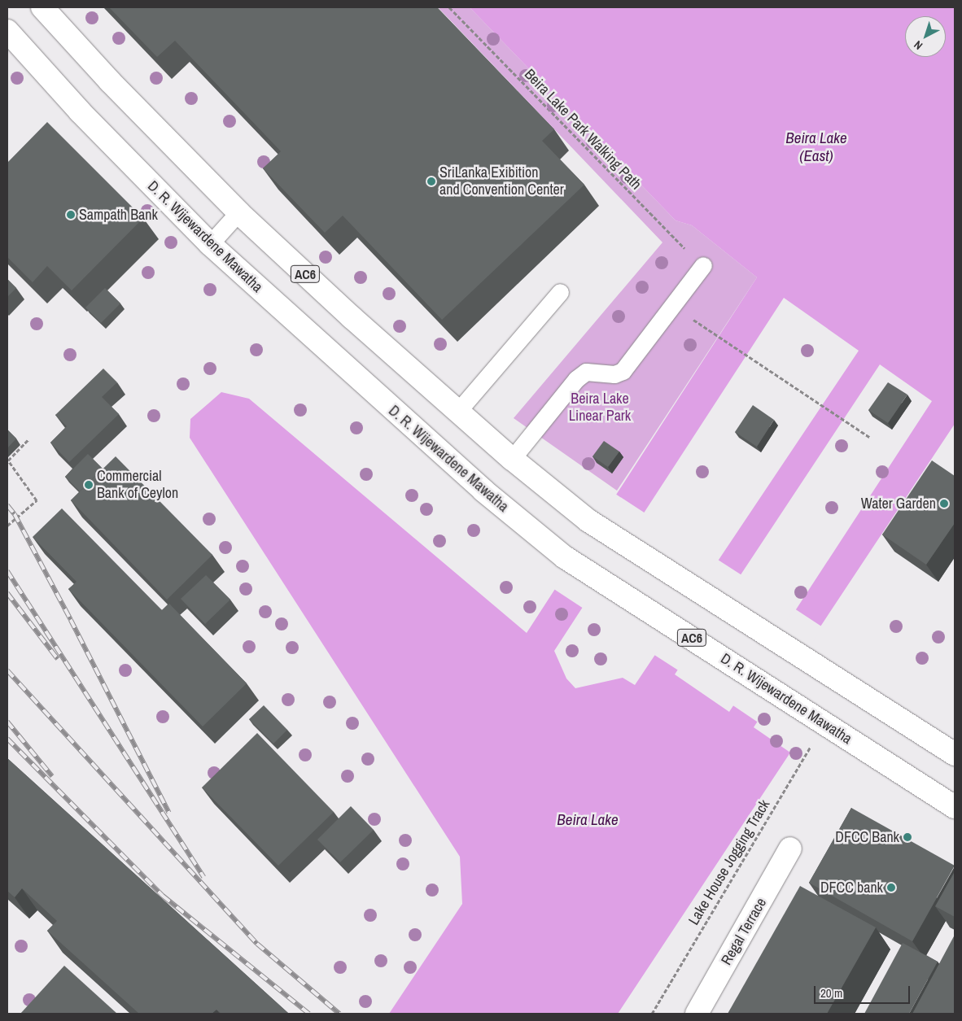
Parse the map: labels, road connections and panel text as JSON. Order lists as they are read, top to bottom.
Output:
{
  "streets": {
    "main road": ["D. R. Wijewardene Mawatha", "AC6", "Regal Terrace"],
    "path": ["Beira Lake Park Walking Path", "Lake House Jogging Track"]
  },
  "crossings": [
    ["D. R. Wijewardene Mawatha", "Lake House Jogging Track"]
  ],
  "water": ["Beira Lake (East)", "Beira Lake"],
  "parks": ["Beira Lake Linear Park"],
  "places": [
    "SriLanka Exibition and Convention Center",
    "Sampath Bank",
    "Commercial Bank of Ceylon",
    "Water Garden",
    "DFCC Bank",
    "DFCC bank"
  ],
  "scale_bar": "20 m",
  "north": "bottom left"
}
